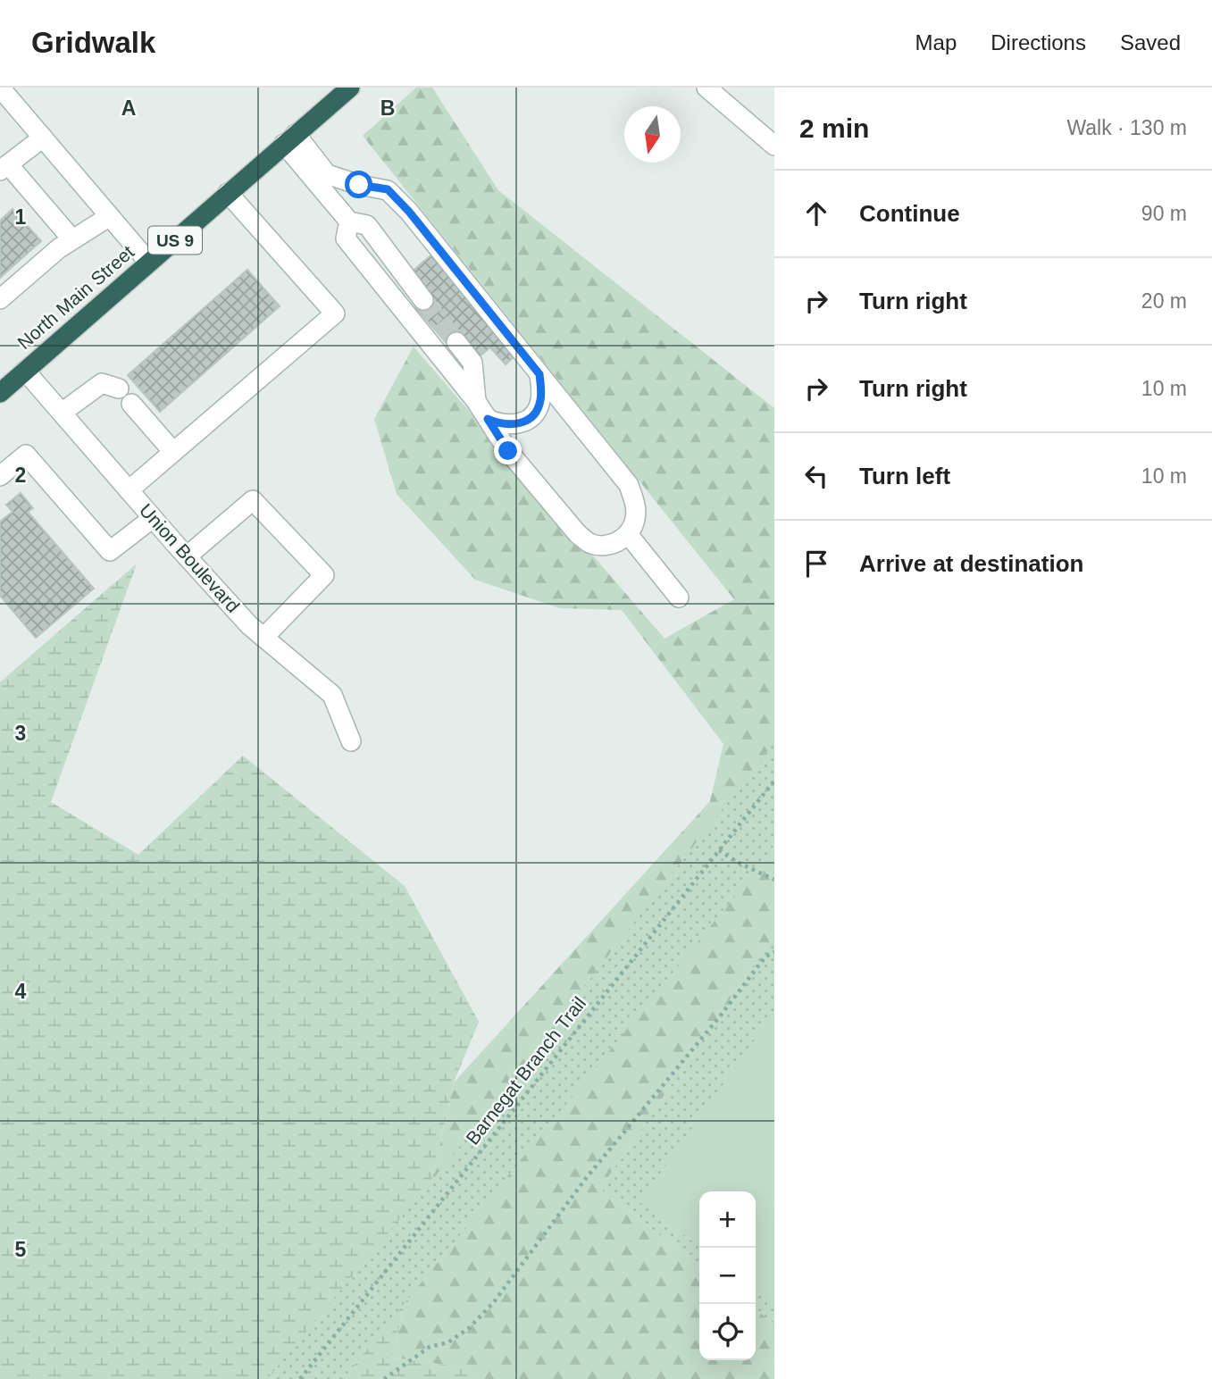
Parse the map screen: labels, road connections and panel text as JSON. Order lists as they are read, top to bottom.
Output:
{
  "streets": {
    "highway": ["US 9", "North Main Street"],
    "street": ["Union Boulevard"],
    "path": ["Barnegat Branch Trail"]
  },
  "crossings": [
    ["North Main Street", "Union Boulevard"]
  ],
  "north": "bottom",
  "page": {
    "header": "Gridwalk",
    "nav": ["Map", "Directions", "Saved"],
    "heading": ["2 min", "Walk · 130 m"],
    "list": [
      ["Continue", "90 m"],
      ["Turn right", "20 m"],
      ["Turn right", "10 m"],
      ["Turn left", "10 m"],
      "Arrive at destination"
    ],
    "map_buttons": ["+", "−"]
  },
  "grid": {
    "columns": ["A", "B"],
    "rows": [
      "1",
      "2",
      "3",
      "4",
      "5"
    ]
  }
}
